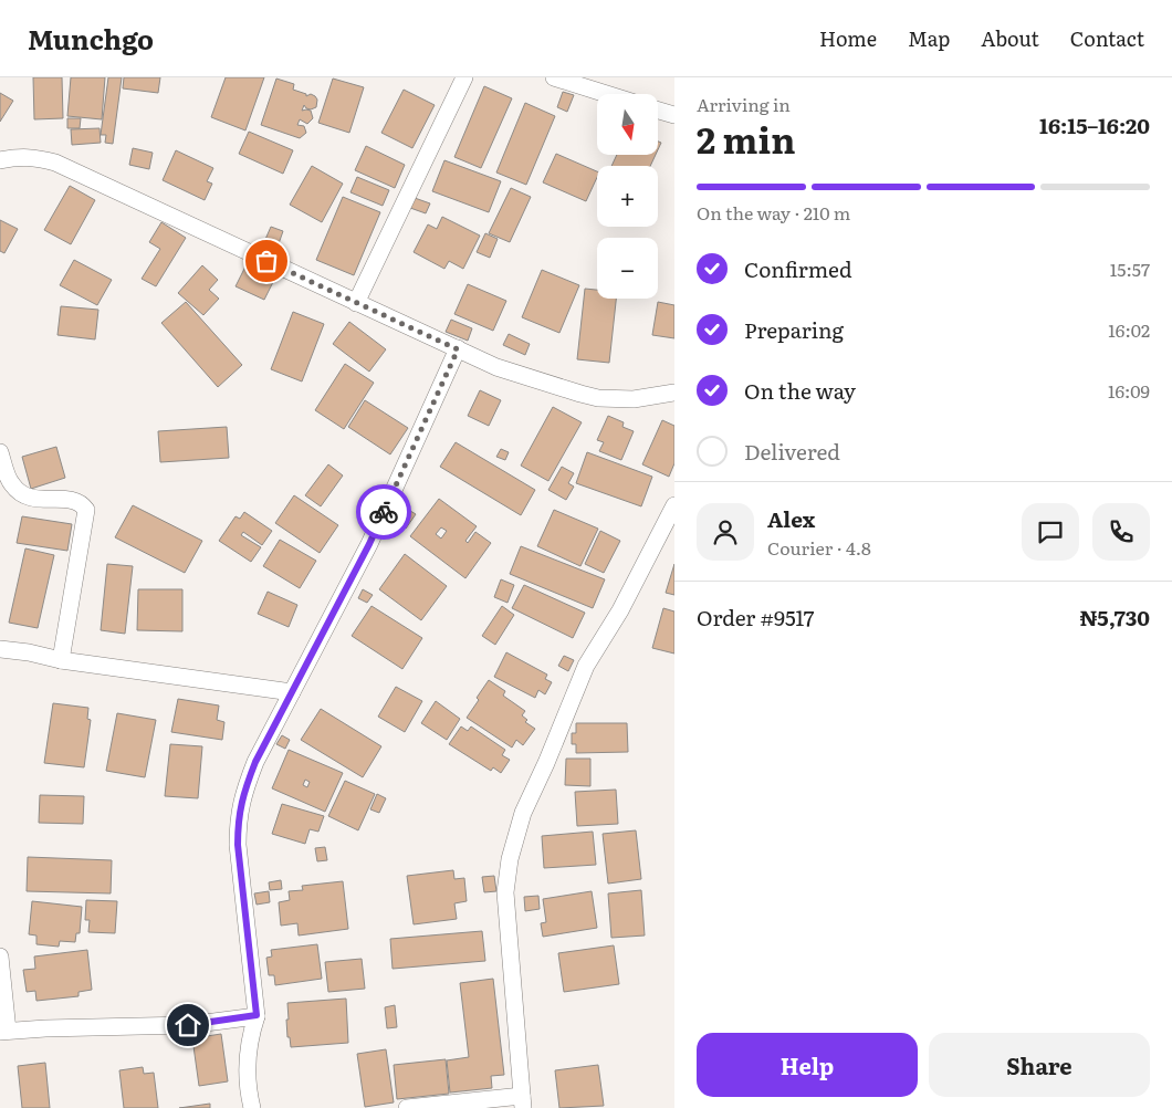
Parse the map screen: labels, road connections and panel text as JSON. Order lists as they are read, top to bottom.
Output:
{
  "north": "bottom",
  "page": {
    "header": "Munchgo",
    "nav": [
      "Home",
      "Map",
      "About",
      "Contact"
    ],
    "heading": ["2 min", "Arriving in", "16:15–16:20"],
    "panel": [
      "Alex",
      "Courier · 4.8",
      "Order #9517",
      "₦5,730"
    ],
    "map_buttons": ["+", "−"],
    "bar": "On the way · 210 m",
    "list": [
      ["Confirmed", "15:57"],
      ["Preparing", "16:02"],
      ["On the way", "16:09"],
      "Delivered"
    ],
    "buttons": ["Help", "Share"]
  }
}
